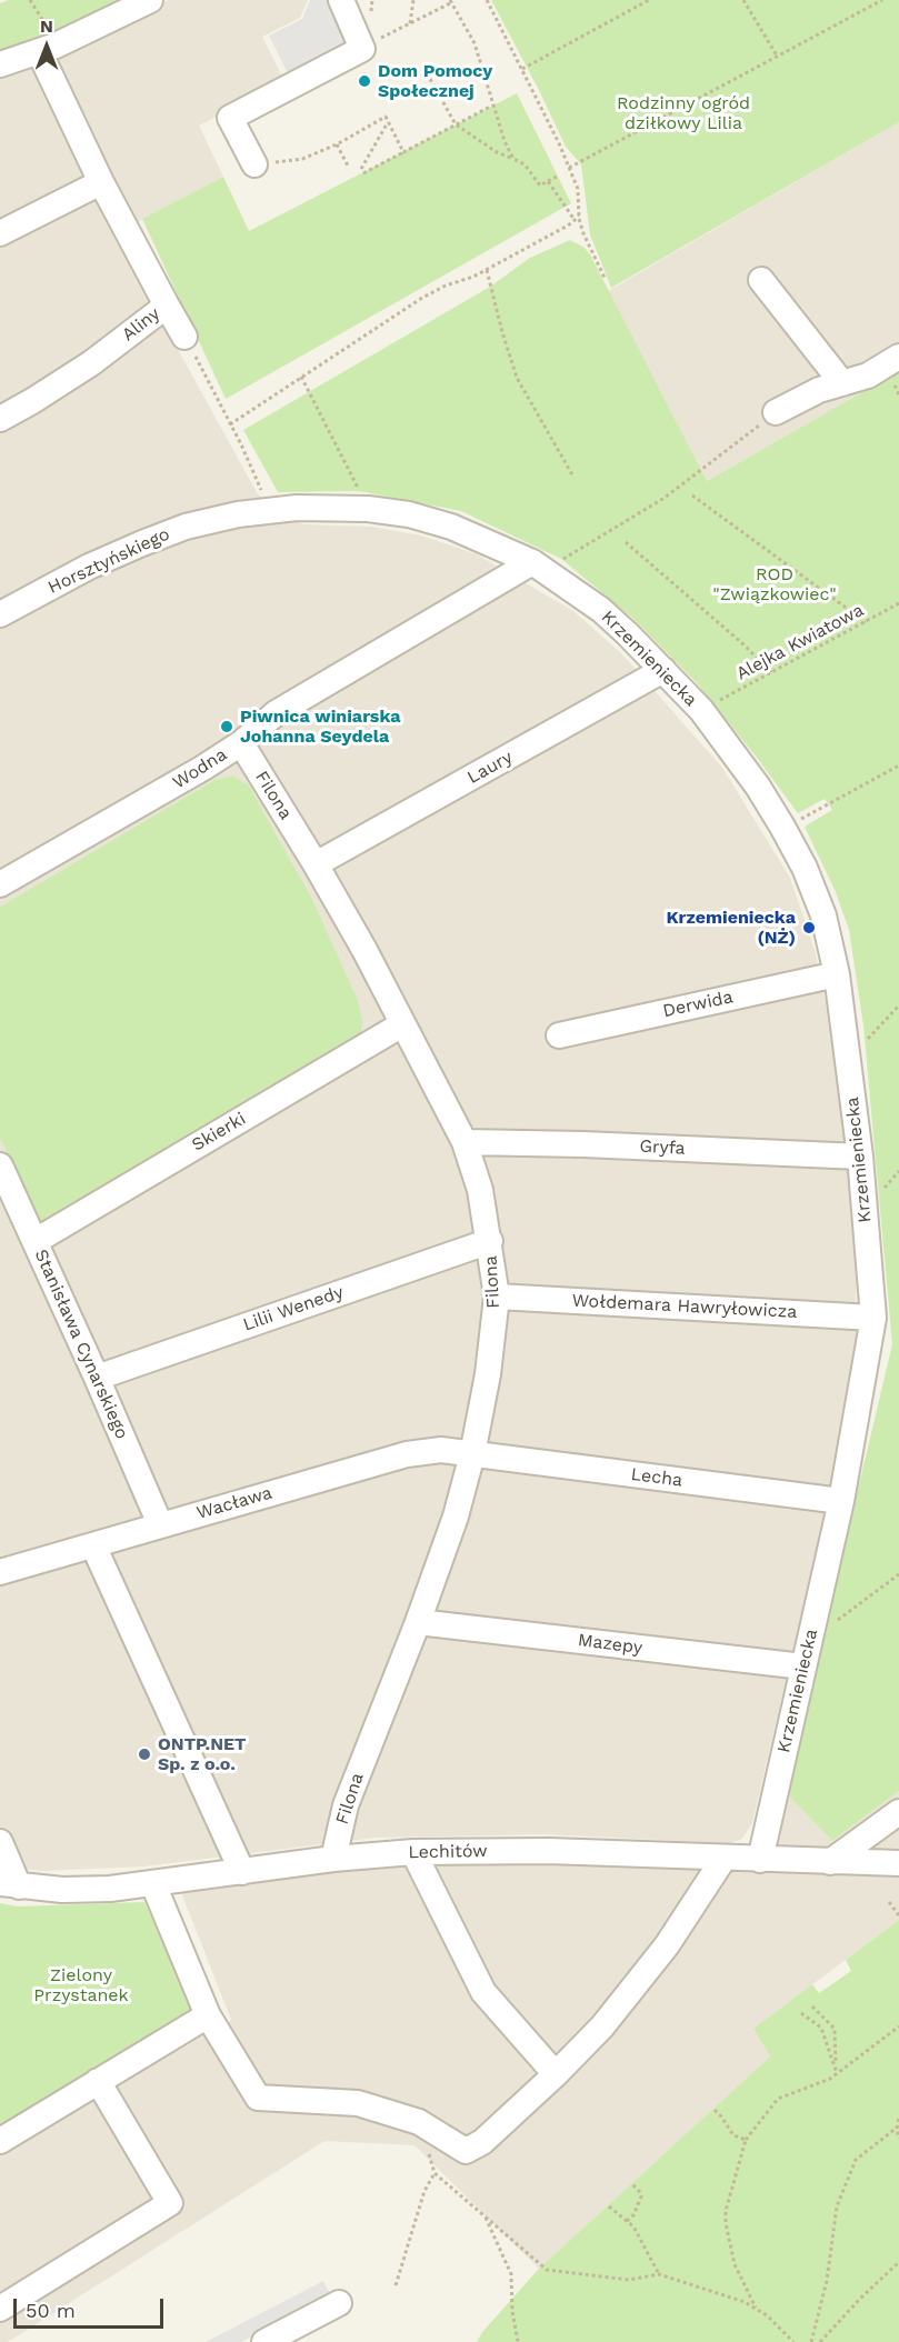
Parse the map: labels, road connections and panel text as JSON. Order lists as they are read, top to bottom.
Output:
{
  "streets": {
    "street": [
      "Aliny",
      "Horsztyńskiego",
      "Krzemieniecka",
      "Laury",
      "Wodna",
      "Filona",
      "Derwida",
      "Skierki",
      "Gryfa",
      "Wołdemara Hawryłowicza",
      "Lilii Wenedy",
      "Stanisława Cynarskiego",
      "Lecha",
      "Wacława",
      "Mazepy",
      "Lechitów"
    ],
    "path": ["Alejka Kwiatowa"]
  },
  "crossings": [
    ["Horsztyńskiego", "Krzemieniecka"],
    ["Horsztyńskiego", "Wodna"],
    ["Krzemieniecka", "Laury"],
    ["Krzemieniecka", "Wodna"],
    ["Krzemieniecka", "Derwida"],
    ["Krzemieniecka", "Gryfa"],
    ["Krzemieniecka", "Wołdemara Hawryłowicza"],
    ["Krzemieniecka", "Lecha"],
    ["Krzemieniecka", "Mazepy"],
    ["Krzemieniecka", "Lechitów"],
    ["Laury", "Filona"],
    ["Wodna", "Filona"],
    ["Filona", "Skierki"],
    ["Filona", "Gryfa"],
    ["Filona", "Wołdemara Hawryłowicza"],
    ["Filona", "Lilii Wenedy"],
    ["Filona", "Lecha"],
    ["Filona", "Wacława"],
    ["Filona", "Mazepy"],
    ["Filona", "Lechitów"],
    ["Skierki", "Stanisława Cynarskiego"],
    ["Lilii Wenedy", "Stanisława Cynarskiego"],
    ["Stanisława Cynarskiego", "Wacława"],
    ["Lecha", "Wacława"]
  ],
  "parks": ["Rodzinny ogród dziłkowy Lilia", "ROD \"Związkowiec\"", "Zielony Przystanek"],
  "places": [
    "Dom Pomocy Społecznej",
    "Piwnica winiarska Johanna Seydela",
    "Krzemieniecka (NŻ)",
    "ONTP.NET Sp. z o.o."
  ],
  "scale_bar": "50 m",
  "north": "top"
}
